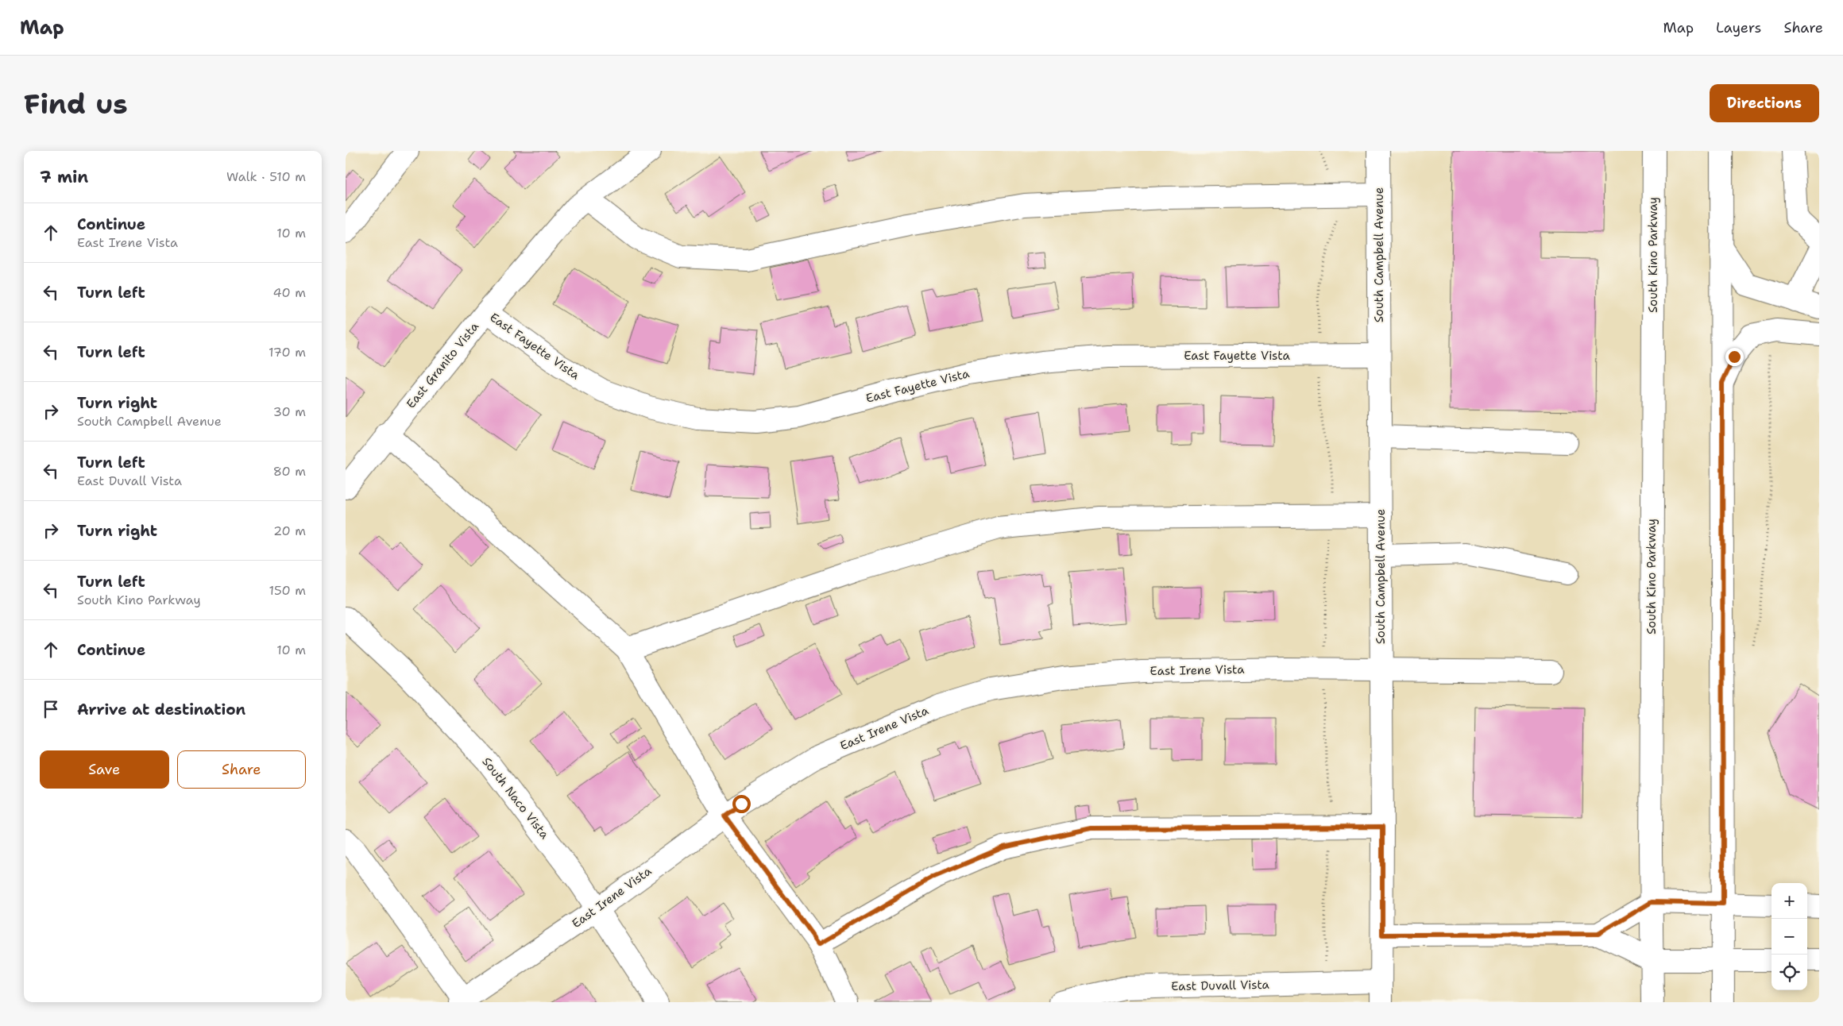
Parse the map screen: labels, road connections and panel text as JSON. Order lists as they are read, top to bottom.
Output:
{
  "streets": {
    "street": [
      "South Campbell Avenue",
      "South Kino Parkway",
      "East Fayette Vista",
      "East Granito Vista",
      "East Irene Vista",
      "South Naco Vista",
      "East Duvall Vista"
    ]
  },
  "crossings": [
    ["South Campbell Avenue", "East Fayette Vista"],
    ["South Campbell Avenue", "East Irene Vista"],
    ["South Campbell Avenue", "East Duvall Vista"],
    ["East Fayette Vista", "East Granito Vista"],
    ["East Irene Vista", "South Naco Vista"]
  ],
  "page": {
    "header": "Map",
    "nav": ["Map", "Layers", "Share"],
    "buttons": [
      "Directions",
      ["Save", "Share"]
    ],
    "title": "Find us",
    "heading": ["7 min", "Walk · 510 m"],
    "list": [
      ["Continue", "East Irene Vista", "10 m"],
      ["Turn left", "40 m"],
      ["Turn left", "170 m"],
      ["Turn right", "South Campbell Avenue", "30 m"],
      ["Turn left", "East Duvall Vista", "80 m"],
      ["Turn right", "20 m"],
      ["Turn left", "South Kino Parkway", "150 m"],
      ["Continue", "10 m"],
      "Arrive at destination"
    ],
    "map_buttons": ["+", "−"]
  }
}
